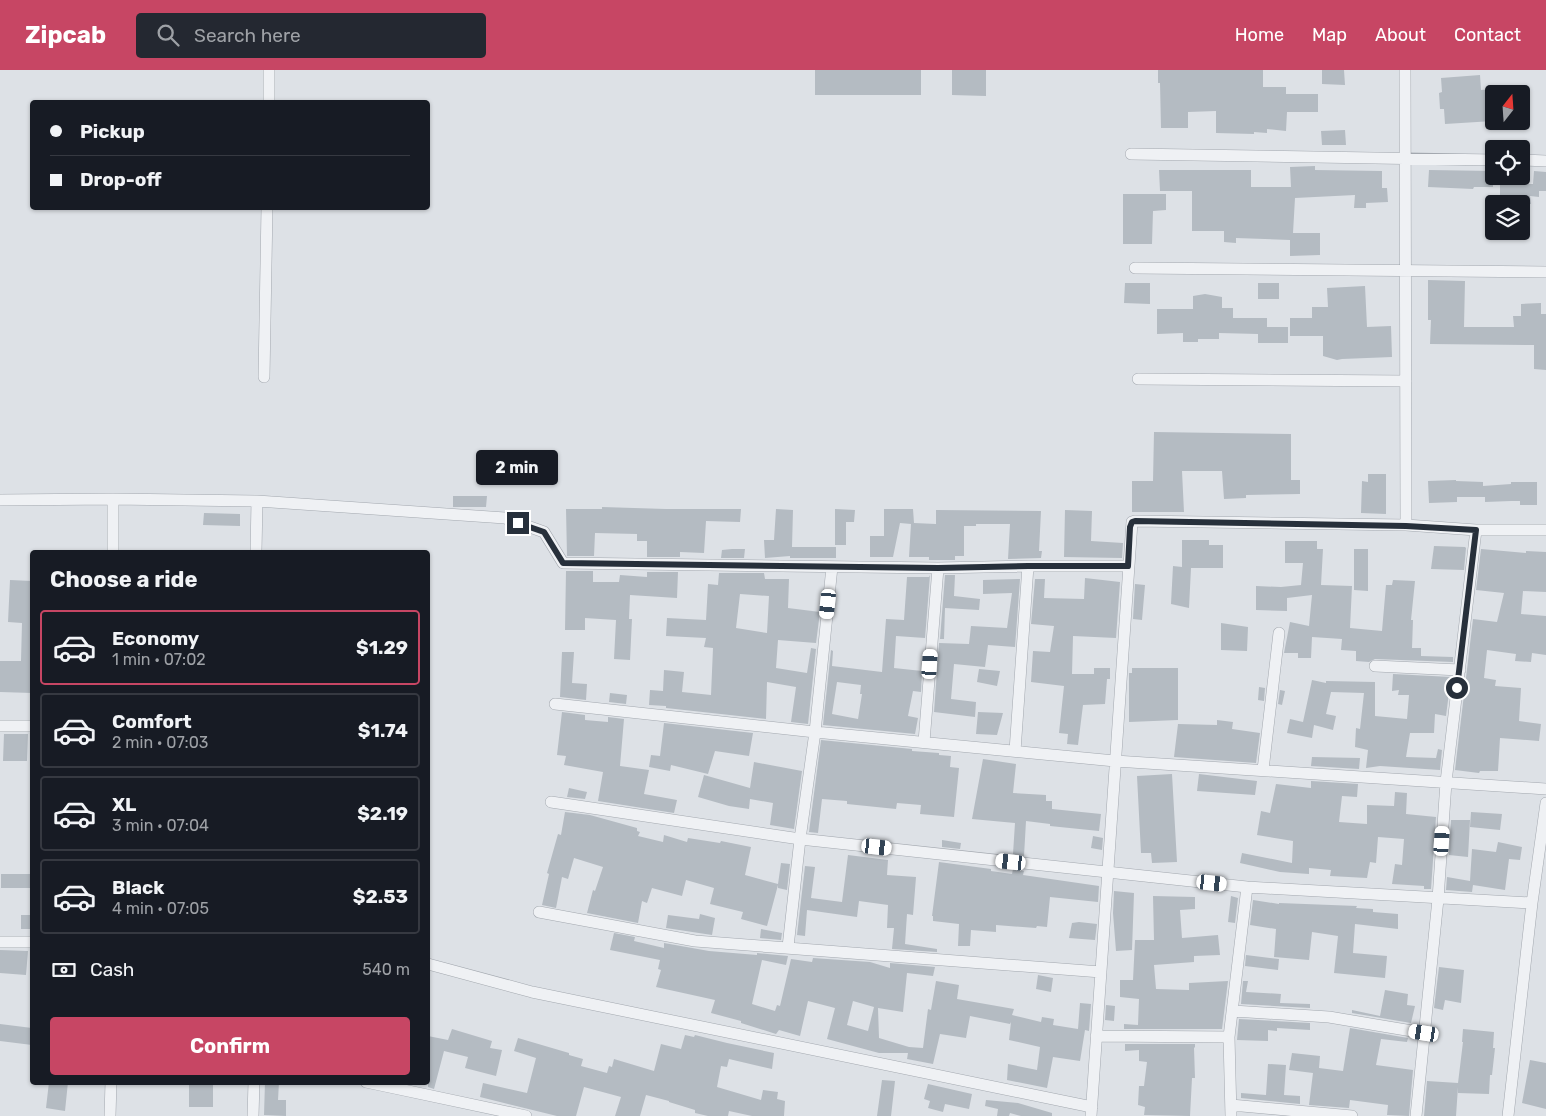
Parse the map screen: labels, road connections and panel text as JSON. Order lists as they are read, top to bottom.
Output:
{
  "north": "top",
  "page": {
    "header": "Zipcab",
    "search": "Search here",
    "nav": [
      "Home",
      "Map",
      "About",
      "Contact"
    ],
    "banner": ["Pickup", "Drop-off"],
    "bubble": "2 min",
    "heading": "Choose a ride",
    "list": [
      {
        "name": "Economy",
        "note": "1 min · 07:02",
        "value": "$1.29"
      },
      {
        "name": "Comfort",
        "note": "2 min · 07:03",
        "value": "$1.74"
      },
      {
        "name": "XL",
        "note": "3 min · 07:04",
        "value": "$2.19"
      },
      {
        "name": "Black",
        "note": "4 min · 07:05",
        "value": "$2.53"
      }
    ],
    "pay": ["Cash", "540 m"],
    "buttons": "Confirm"
  }
}
